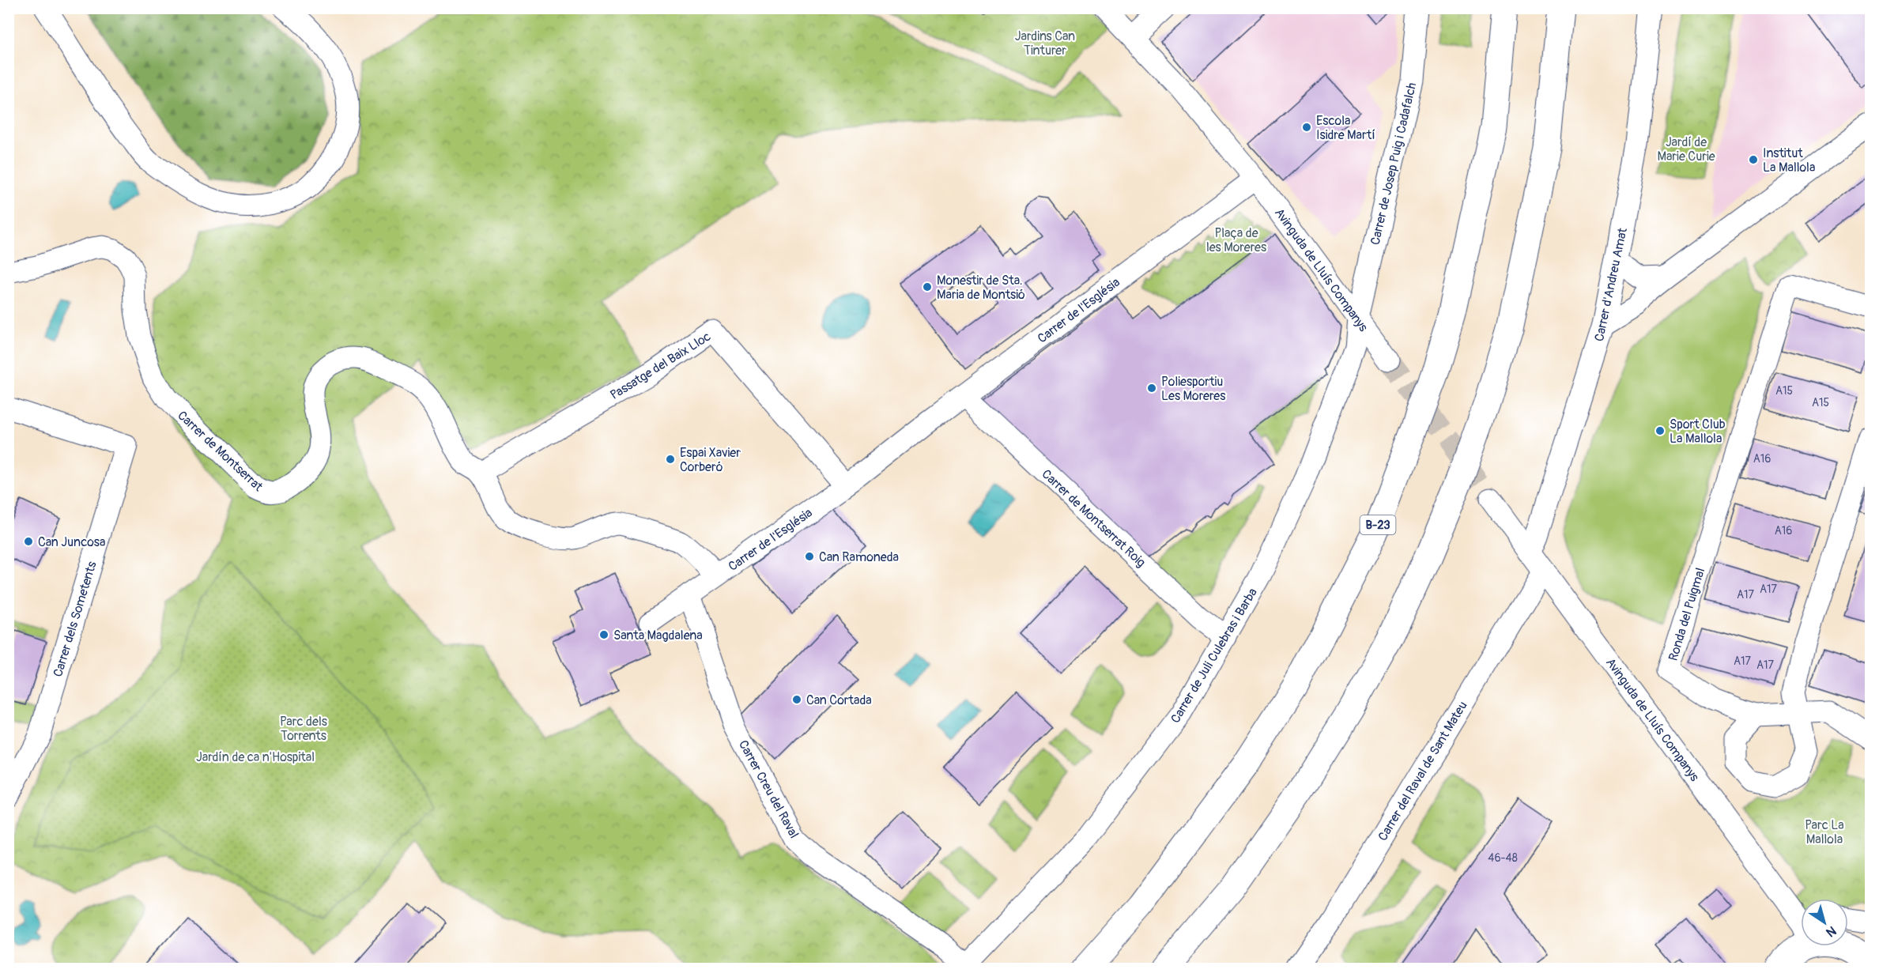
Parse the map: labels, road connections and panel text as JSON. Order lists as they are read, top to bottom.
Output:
{
  "streets": {
    "main road": ["B-23"],
    "street": [
      "Carrer de Josep Puig i Cadafalch",
      "Avinguda de Lluís Companys",
      "Carrer d'Andreu Amat",
      "Carrer de l'Església",
      "Passatge del Baix Lloc",
      "Carrer de Montserrat",
      "Carrer de Montserrat Roig",
      "Ronda del Puigmal",
      "Carrer dels Sometents",
      "Carrer de Juli Culebras i Barba",
      "Carrer del Raval de Sant Mateu",
      "Carrer Creu del Raval"
    ]
  },
  "crossings": [
    ["Carrer de Josep Puig i Cadafalch", "Avinguda de Lluís Companys"],
    ["Carrer de Josep Puig i Cadafalch", "Carrer de Juli Culebras i Barba"],
    ["Avinguda de Lluís Companys", "Carrer d'Andreu Amat"],
    ["Avinguda de Lluís Companys", "Carrer de l'Església"],
    ["Avinguda de Lluís Companys", "Carrer de Juli Culebras i Barba"],
    ["Avinguda de Lluís Companys", "Carrer del Raval de Sant Mateu"],
    ["Carrer de l'Església", "Passatge del Baix Lloc"],
    ["Carrer de l'Església", "Carrer de Montserrat"],
    ["Carrer de l'Església", "Carrer de Montserrat Roig"],
    ["Carrer de l'Església", "Carrer Creu del Raval"],
    ["Passatge del Baix Lloc", "Carrer de Montserrat"],
    ["Carrer de Montserrat Roig", "Carrer de Juli Culebras i Barba"],
    ["Carrer de Juli Culebras i Barba", "Carrer Creu del Raval"]
  ],
  "parks": [
    "Jardins Can Tinturer",
    "Jardí de Marie Curie",
    "Plaça de les Moreres",
    "Parc dels Torrents",
    "Jardín de ca n'Hospital",
    "Parc La Mallola"
  ],
  "places": [
    "Escola Isidre Martí",
    "Institut La Mallola",
    "Monestir de Sta. Maria de Montsió",
    "Poliesportiu Les Moreres",
    "Sport Club La Mallola",
    "Espai Xavier Corberó",
    "Can Juncosa",
    "Can Ramoneda",
    "Santa Magdalena",
    "Can Cortada"
  ],
  "house_numbers": [
    "A15",
    "A15",
    "A16",
    "A16",
    "A17",
    "A17",
    "A17",
    "A17",
    "46-48"
  ],
  "north": "bottom right"
}
